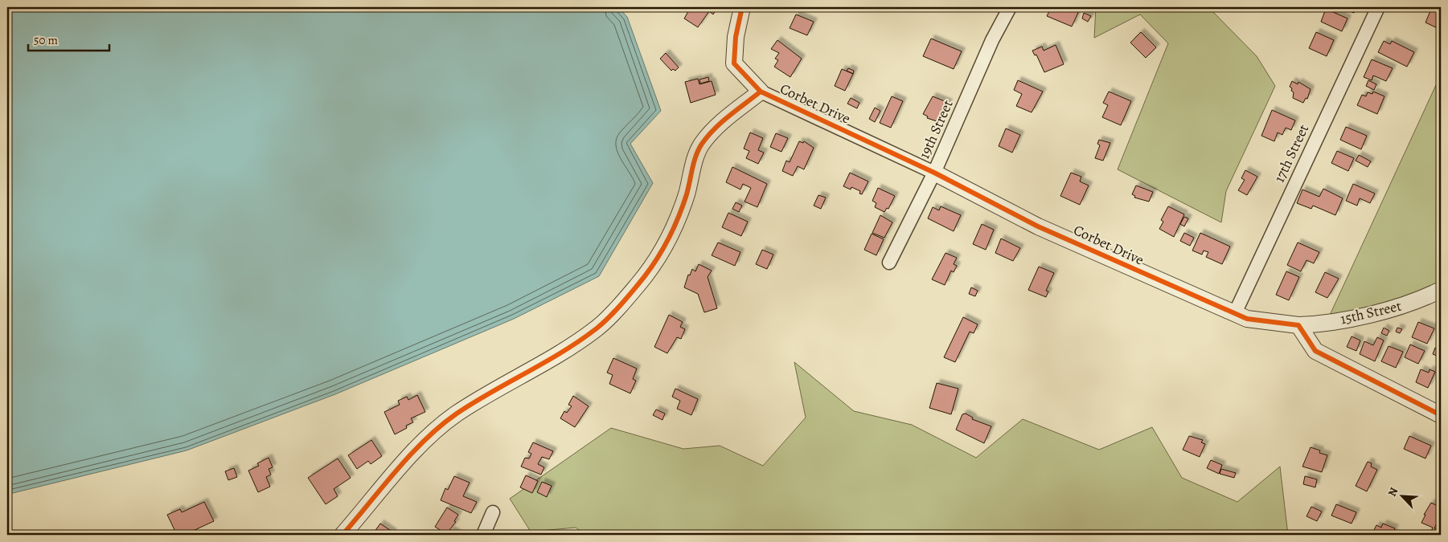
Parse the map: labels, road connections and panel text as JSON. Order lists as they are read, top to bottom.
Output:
{
  "streets": {
    "street": [
      "Corbet Drive",
      "19th Street",
      "17th Street",
      "15th Street"
    ]
  },
  "crossings": [
    ["Corbet Drive", "19th Street"],
    ["Corbet Drive", "17th Street"],
    ["Corbet Drive", "15th Street"]
  ],
  "scale_bar": "50 m",
  "north": "top left"
}
